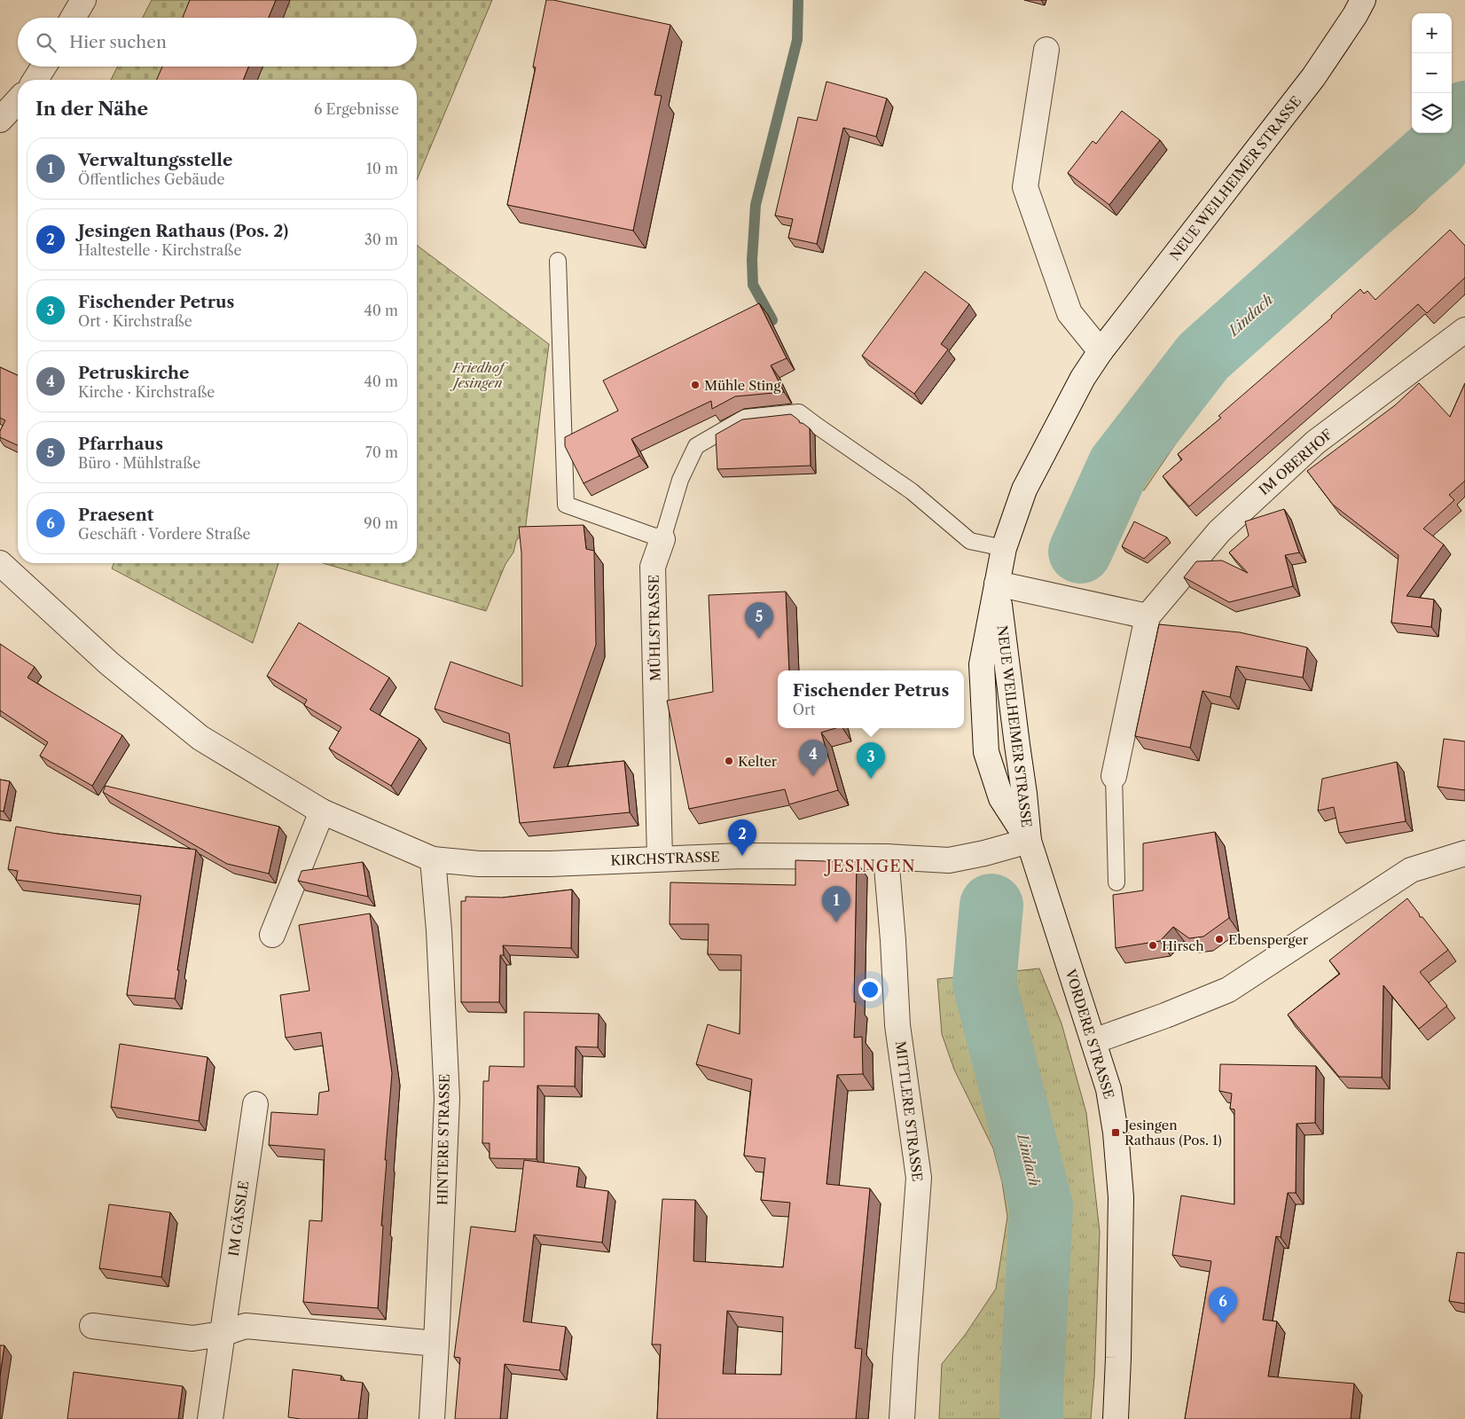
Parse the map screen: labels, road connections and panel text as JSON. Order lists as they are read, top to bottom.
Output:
{
  "streets": {
    "street": [
      "NEUE WEILHEIMER STRASSE",
      "IM OBERHOF",
      "MÜHLSTRASSE",
      "KIRCHSTRASSE",
      "VORDERE STRASSE",
      "MITTLERE STRASSE",
      "HINTERE STRASSE",
      "IM GÄSSLE"
    ]
  },
  "crossings": [
    ["NEUE WEILHEIMER STRASSE", "MÜHLSTRASSE"],
    ["NEUE WEILHEIMER STRASSE", "KIRCHSTRASSE"],
    ["NEUE WEILHEIMER STRASSE", "VORDERE STRASSE"],
    ["MÜHLSTRASSE", "KIRCHSTRASSE"],
    ["KIRCHSTRASSE", "VORDERE STRASSE"],
    ["KIRCHSTRASSE", "MITTLERE STRASSE"],
    ["KIRCHSTRASSE", "HINTERE STRASSE"]
  ],
  "districts": ["JESINGEN"],
  "water": ["Lindach"],
  "parks": ["Friedhof Jesingen"],
  "places": {
    "other": [
      "Mühle Sting",
      "Kelter",
      "Ebensperger",
      "Hirsch"
    ],
    "transit": ["Jesingen Rathaus (Pos. 1)"]
  },
  "page": {
    "map_buttons": ["+", "−"],
    "search": "Hier suchen",
    "heading": ["In der Nähe", "6 Ergebnisse"],
    "list": [
      {
        "mark": "1",
        "name": "Verwaltungsstelle",
        "note": "Öffentliches Gebäude",
        "value": "10 m"
      },
      {
        "mark": "2",
        "name": "Jesingen Rathaus (Pos. 2)",
        "note": "Haltestelle · Kirchstraße",
        "value": "30 m"
      },
      {
        "mark": "3",
        "name": "Fischender Petrus",
        "note": "Ort · Kirchstraße",
        "value": "40 m"
      },
      {
        "mark": "4",
        "name": "Petruskirche",
        "note": "Kirche · Kirchstraße",
        "value": "40 m"
      },
      {
        "mark": "5",
        "name": "Pfarrhaus",
        "note": "Büro · Mühlstraße",
        "value": "70 m"
      },
      {
        "mark": "6",
        "name": "Praesent",
        "note": "Geschäft · Vordere Straße",
        "value": "90 m"
      }
    ],
    "pins": [
      "5",
      "4",
      "3",
      "2",
      "1",
      "6"
    ],
    "popup": ["Fischender Petrus", "Ort"]
  }
}
